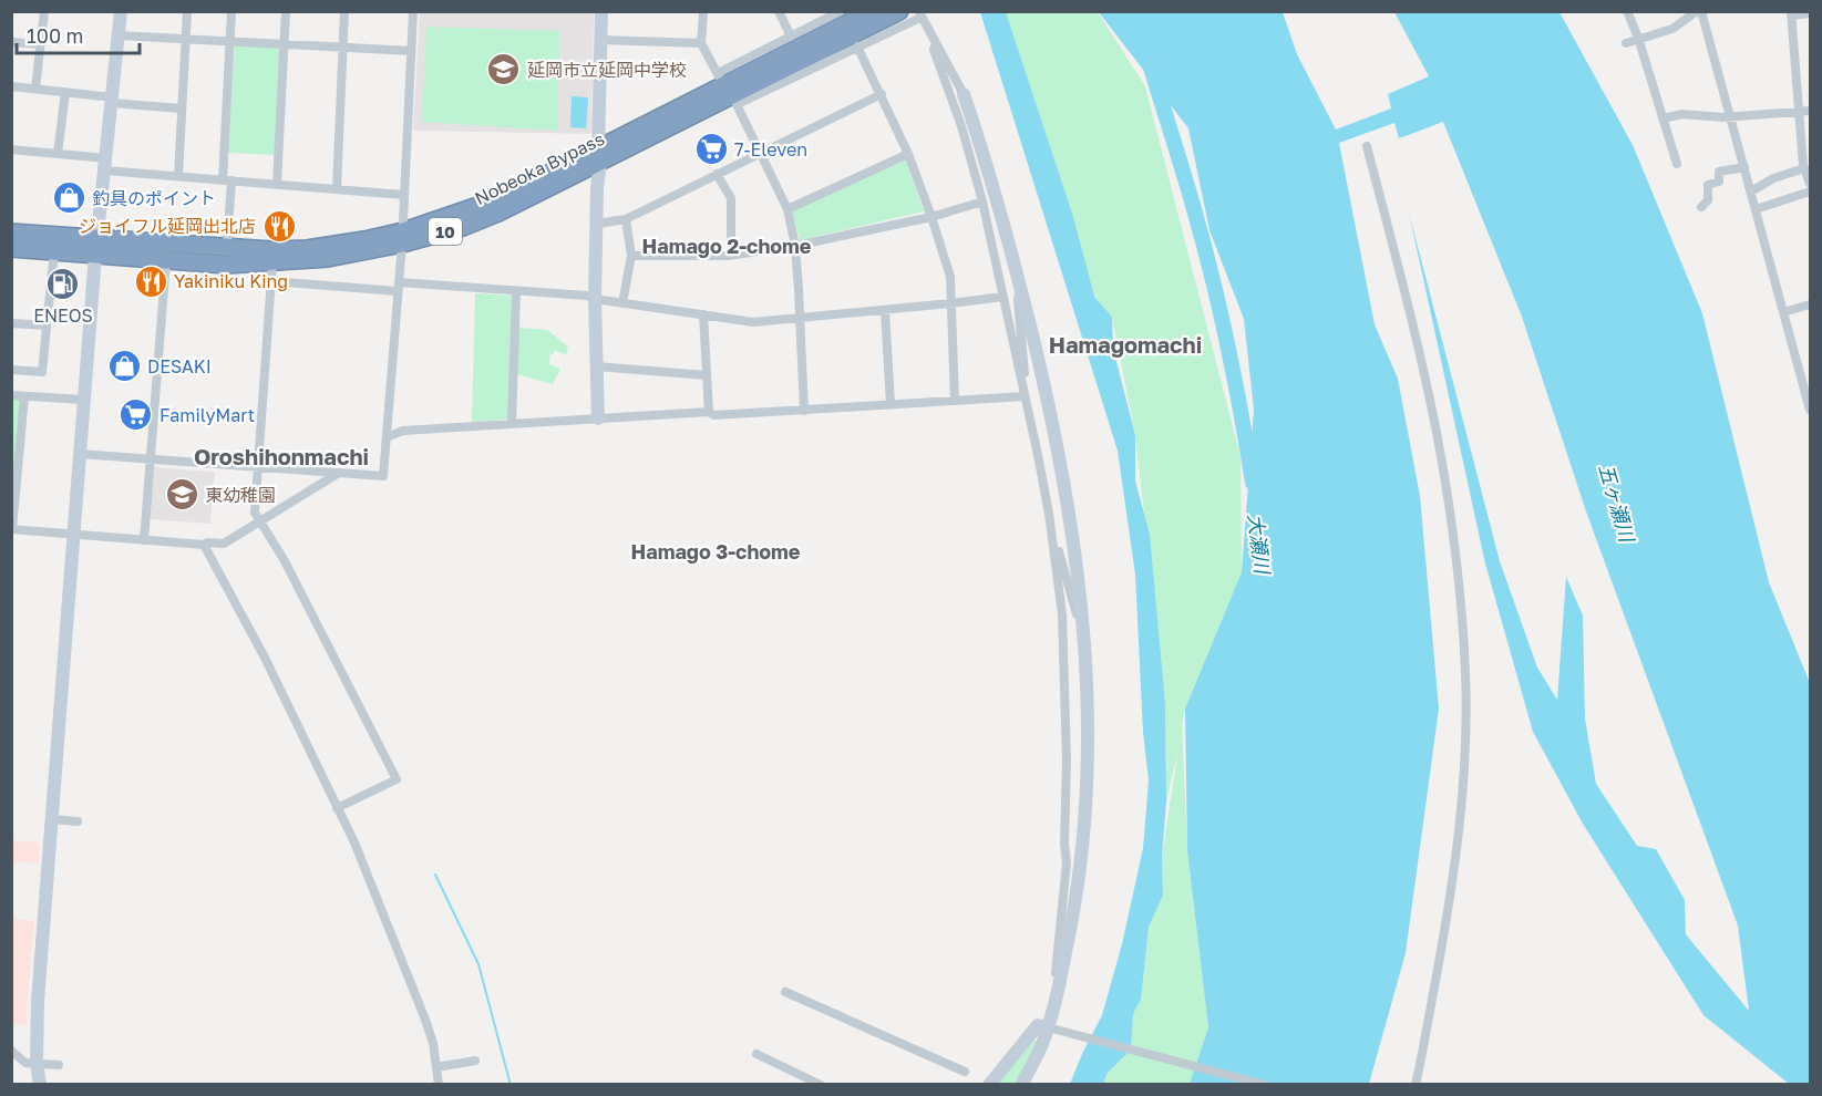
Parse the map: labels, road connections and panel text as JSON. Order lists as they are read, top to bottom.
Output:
{
  "streets": {
    "highway": ["Nobeoka Bypass", "10"]
  },
  "districts": [
    "Hamago 2-chome",
    "Hamagomachi",
    "Oroshihonmachi",
    "Hamago 3-chome"
  ],
  "water": ["五ヶ瀬川", "大瀬川"],
  "places": {
    "school or university": ["延岡市立延岡中学校", "東幼稚園"],
    "supermarket": ["7-Eleven", "FamilyMart"],
    "shop": ["釣具のポイント", "DESAKI"],
    "restaurant": ["ジョイフル延岡出北店", "Yakiniku King"],
    "fuel station": ["ENEOS"]
  },
  "scale_bar": "100 m"
}
